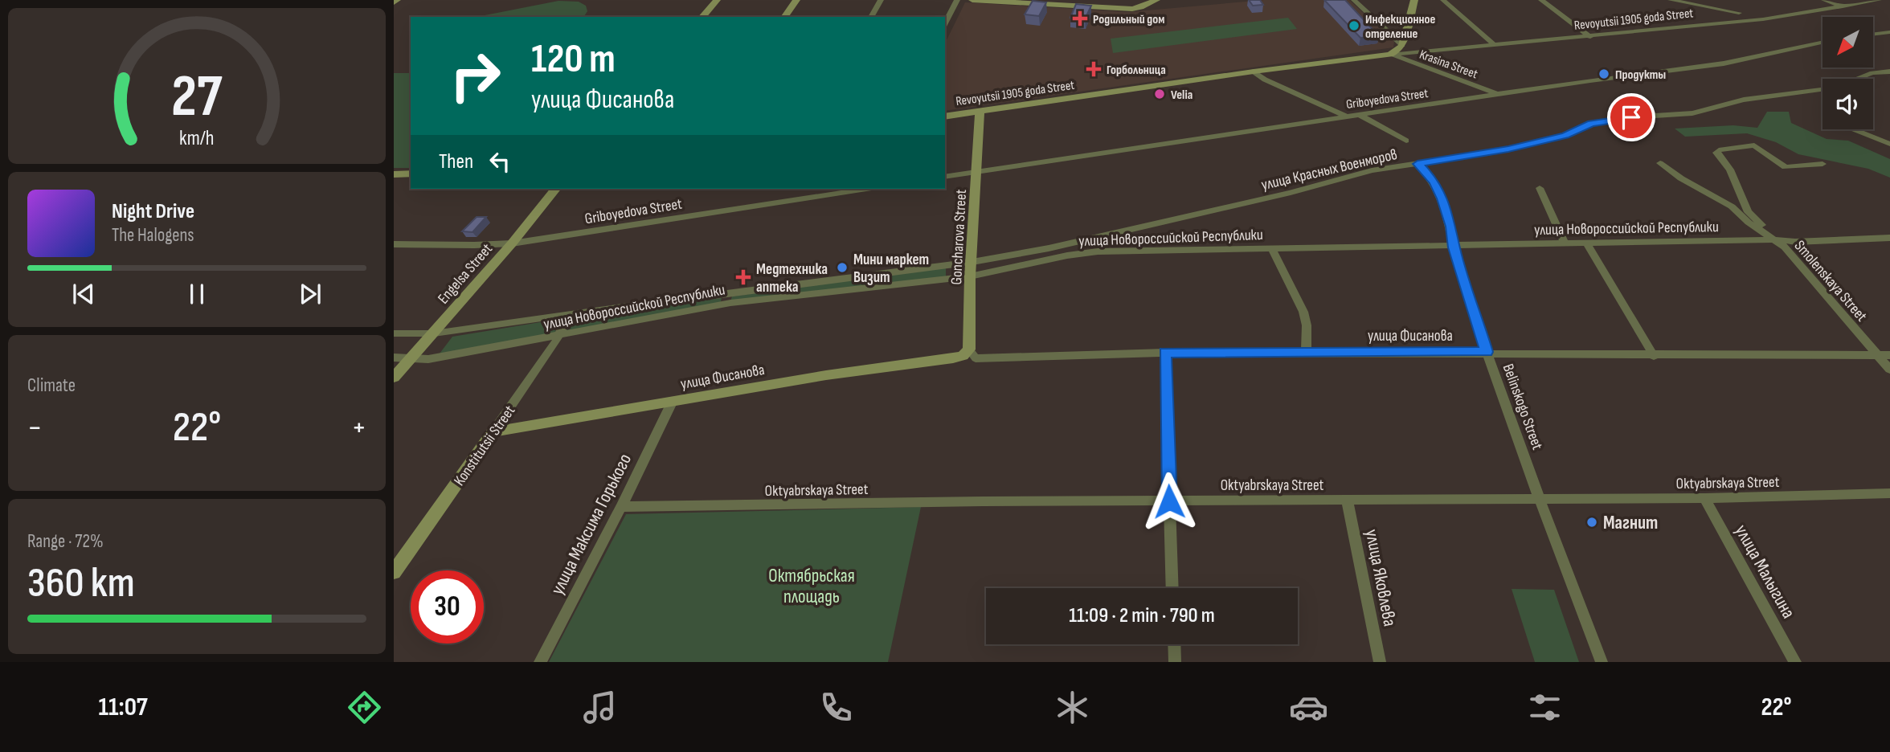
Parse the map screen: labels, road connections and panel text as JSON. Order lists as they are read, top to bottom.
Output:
{
  "streets": {
    "street": [
      "Revoyutsii 1905 goda Street",
      "Krasina Street",
      "Griboyedova Street",
      "улица Красных Военморов",
      "улица Новороссийской Республики",
      "Goncharova Street",
      "Engelsa Street",
      "Smolenskaya Street",
      "улица Фисанова",
      "Belinskogo Street",
      "Konstitutsii Street",
      "Oktyabrskaya Street",
      "улица Максима Горького",
      "улица Малыгина",
      "улица Яковлева"
    ]
  },
  "crossings": [
    ["Revoyutsii 1905 goda Street", "Krasina Street"],
    ["Revoyutsii 1905 goda Street", "Goncharova Street"],
    ["Krasina Street", "Griboyedova Street"],
    ["Griboyedova Street", "Goncharova Street"],
    ["Griboyedova Street", "Engelsa Street"],
    ["улица Красных Военморов", "улица Новороссийской Республики"],
    ["улица Красных Военморов", "Goncharova Street"],
    ["улица Красных Военморов", "Belinskogo Street"],
    ["улица Новороссийской Республики", "Goncharova Street"],
    ["улица Новороссийской Республики", "Engelsa Street"],
    ["улица Новороссийской Республики", "Smolenskaya Street"],
    ["улица Новороссийской Республики", "Belinskogo Street"],
    ["улица Новороссийской Республики", "Konstitutsii Street"],
    ["Goncharova Street", "улица Фисанова"],
    ["Smolenskaya Street", "улица Фисанова"],
    ["улица Фисанова", "Belinskogo Street"],
    ["улица Фисанова", "Konstitutsii Street"],
    ["улица Фисанова", "улица Максима Горького"],
    ["Belinskogo Street", "Oktyabrskaya Street"],
    ["Oktyabrskaya Street", "улица Максима Горького"],
    ["Oktyabrskaya Street", "улица Малыгина"],
    ["Oktyabrskaya Street", "улица Яковлева"]
  ],
  "parks": ["Октябрьская площадь"],
  "places": {
    "health": ["Родильный дом", "Горбольница", "Медтехника аптека"],
    "other": [
      "Инфекционное отделение",
      "Продукты",
      "Velia",
      "Мини маркет Визит",
      "Магнит"
    ]
  },
  "north": "bottom left",
  "page": {
    "turn": ["120 m", "улица Фисанова"],
    "then": "Then",
    "song": ["Night Drive", "The Halogens"],
    "tile": [
      "Climate",
      ["Range · 72%", "360 km"]
    ],
    "heat": ["−", "22°", "+"],
    "limit": "30",
    "trip": "11:09 · 2 min · 790 m",
    "tabs": ["11:07", "22°"],
    "gauge": ["27", "km/h"]
  }
}
